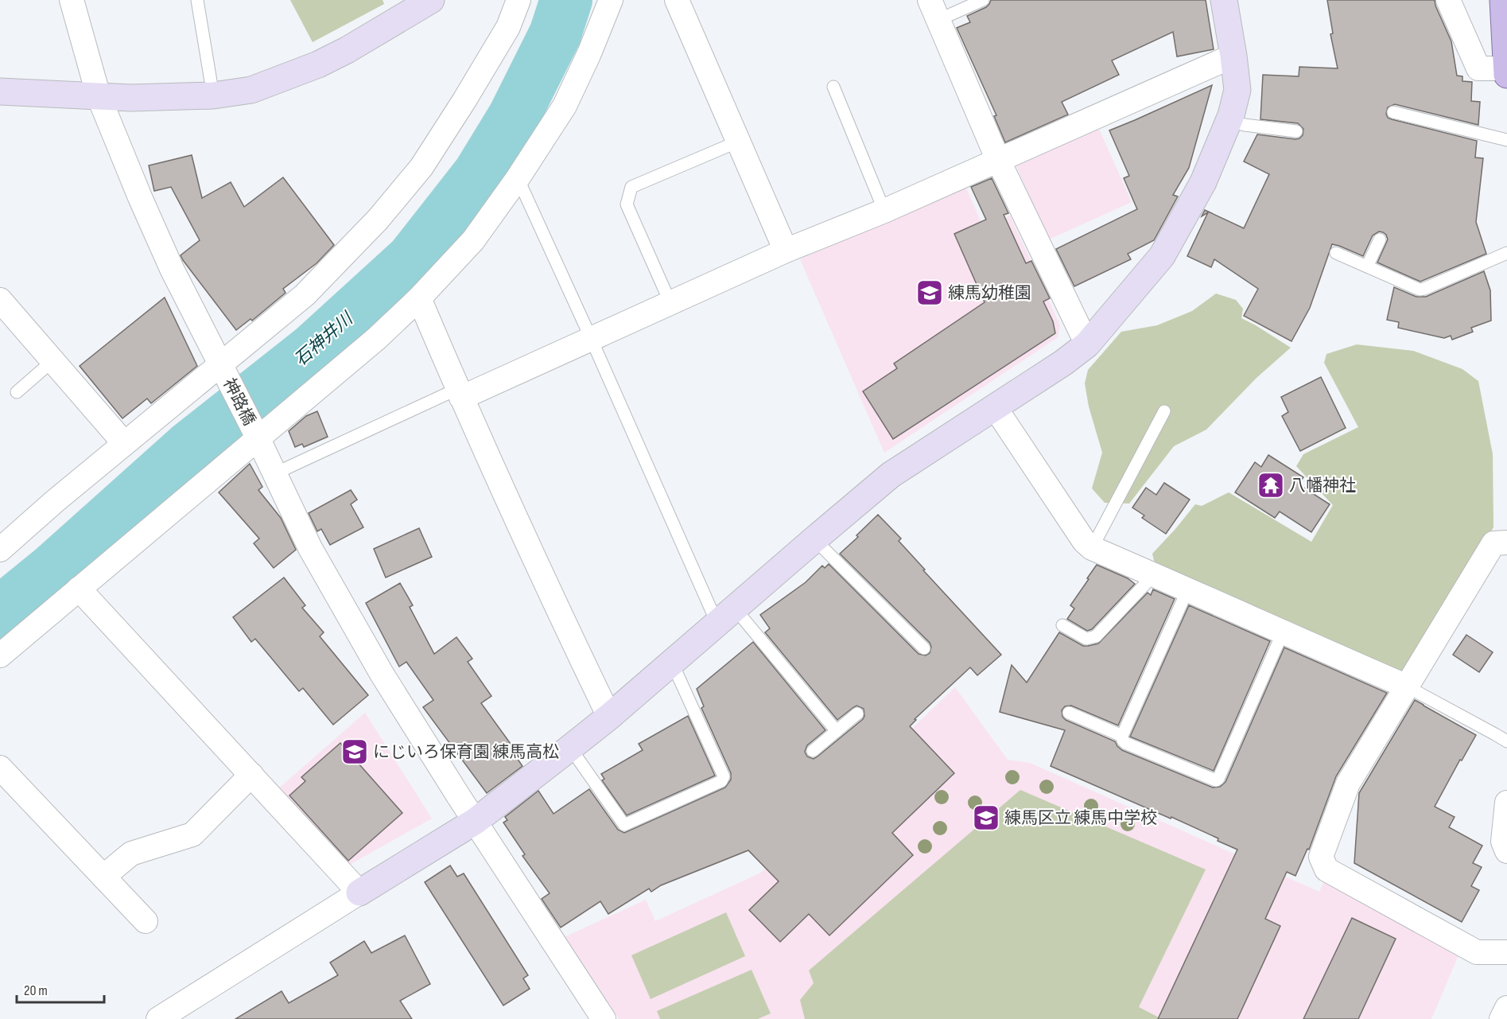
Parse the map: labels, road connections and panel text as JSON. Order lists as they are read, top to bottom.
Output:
{
  "streets": {
    "street": ["神路橋"]
  },
  "water": ["石神井川"],
  "places": {
    "school or university": ["練馬幼稚園", "にじいろ保育園 練馬高松", "練馬区立 練馬中学校"],
    "temple": ["八幡神社"]
  },
  "scale_bar": "20 m"
}
